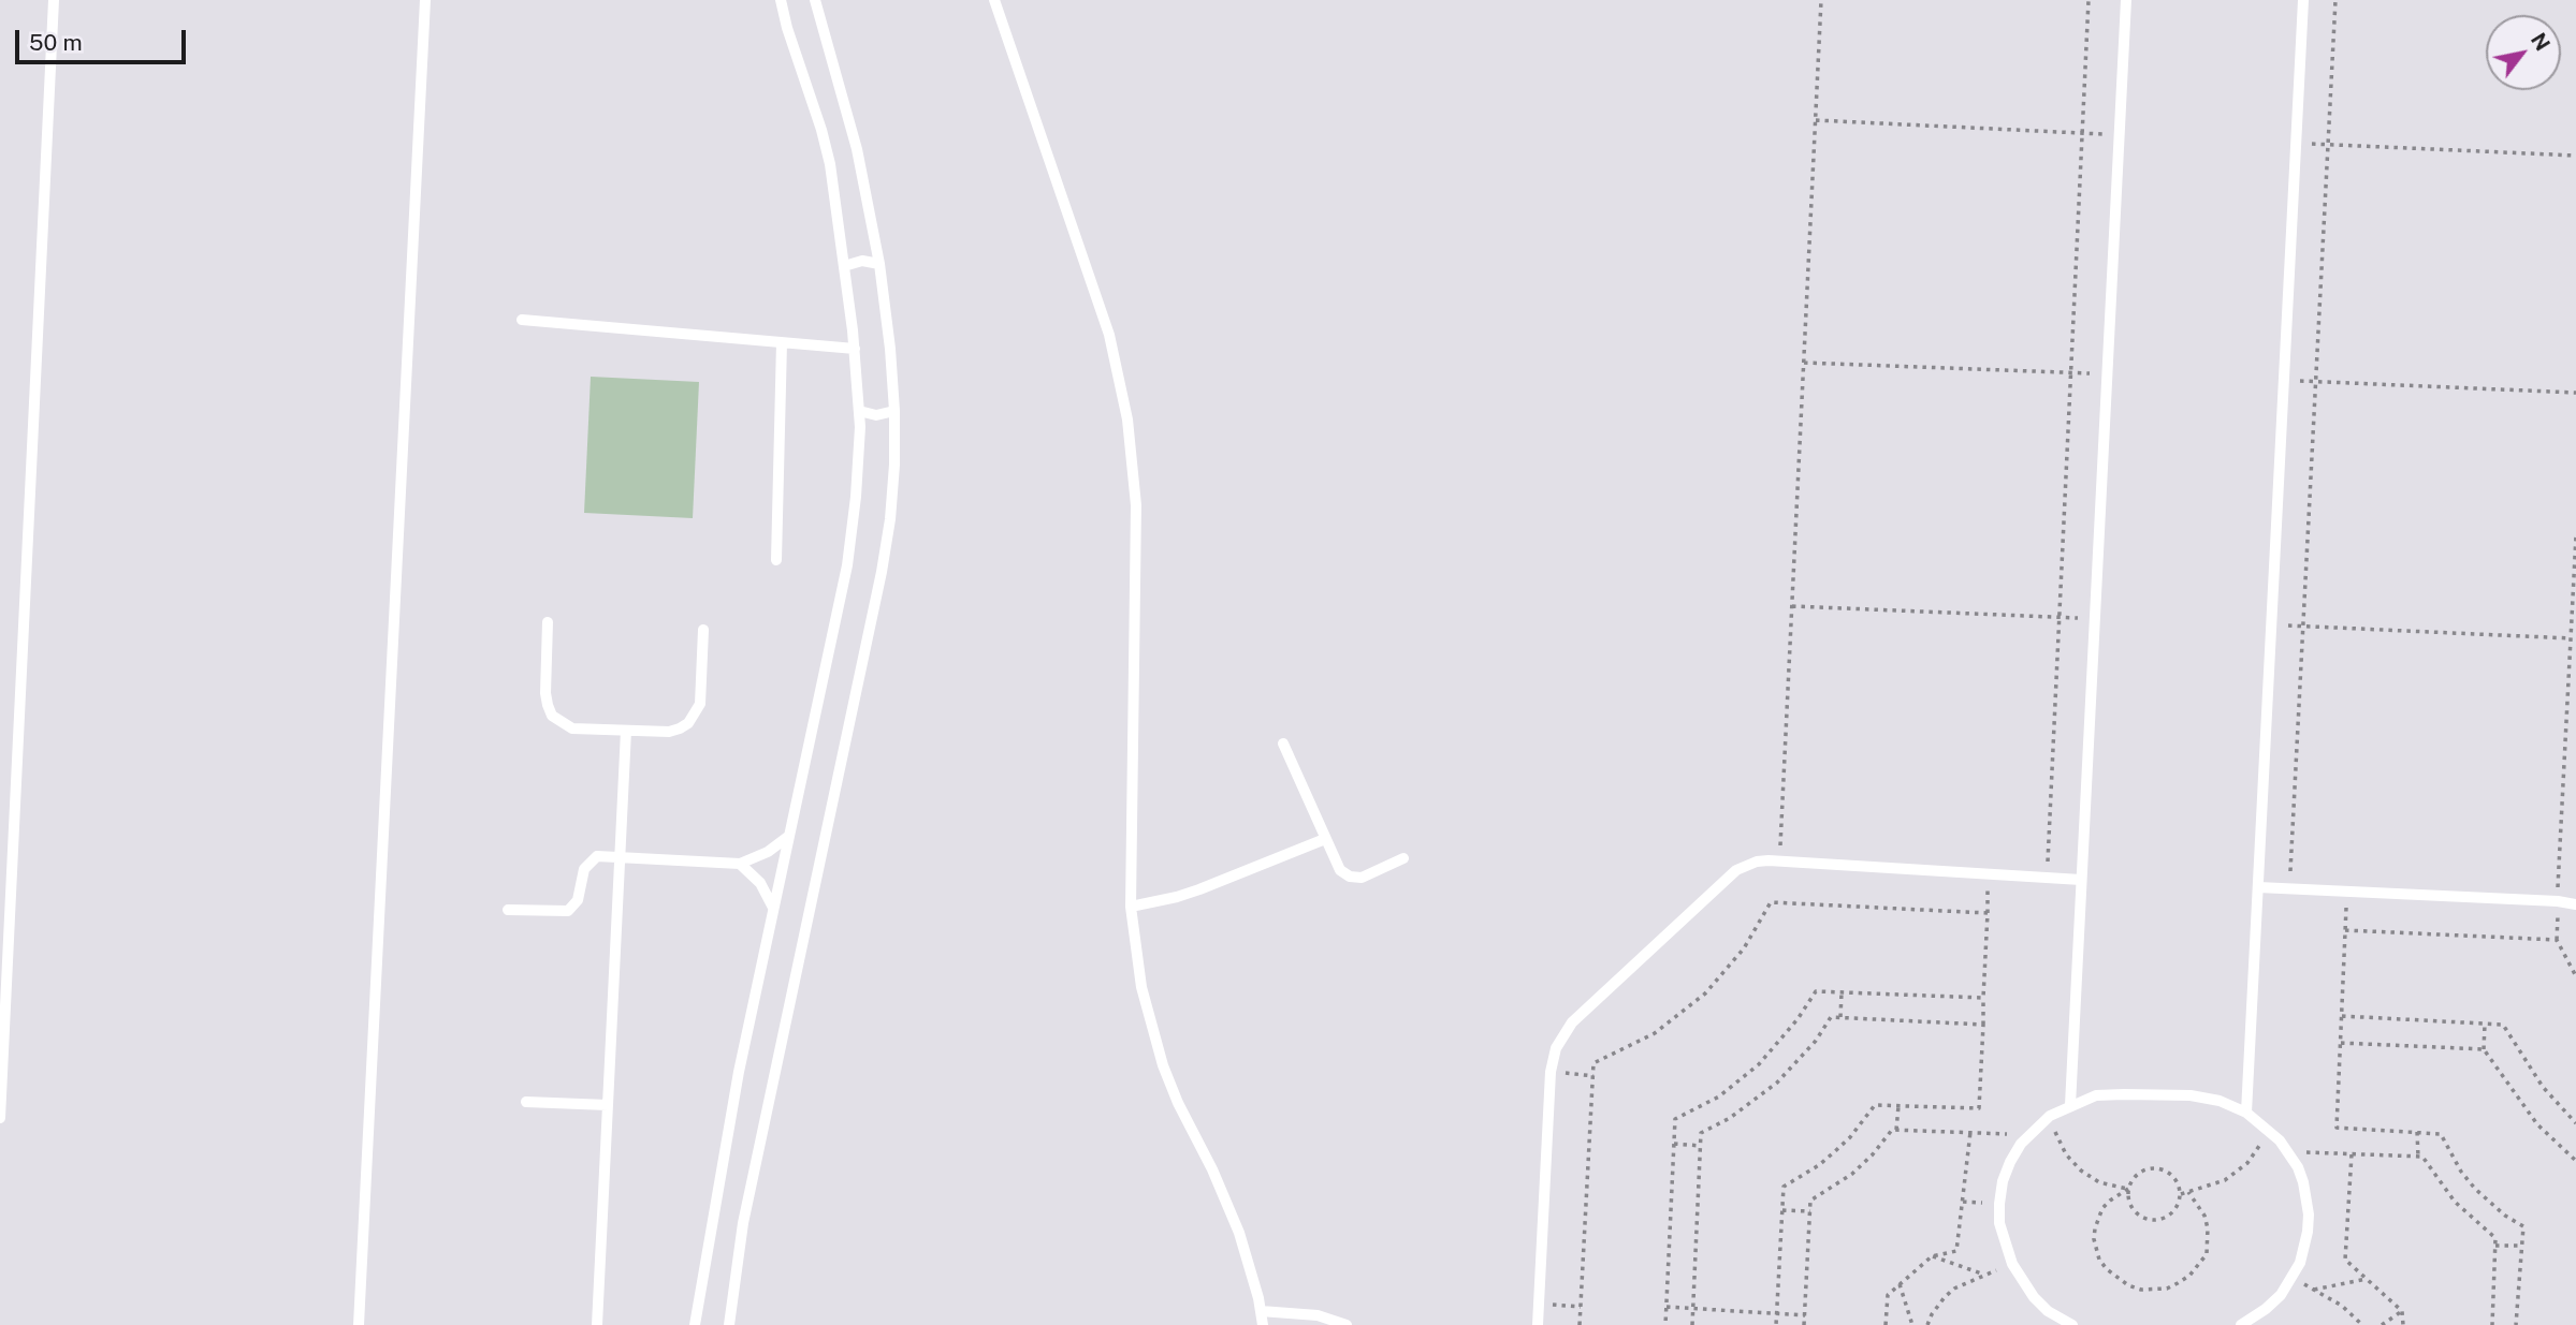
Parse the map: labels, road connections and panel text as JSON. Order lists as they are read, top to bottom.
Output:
{
  "scale_bar": "50 m",
  "north": "top right"
}
